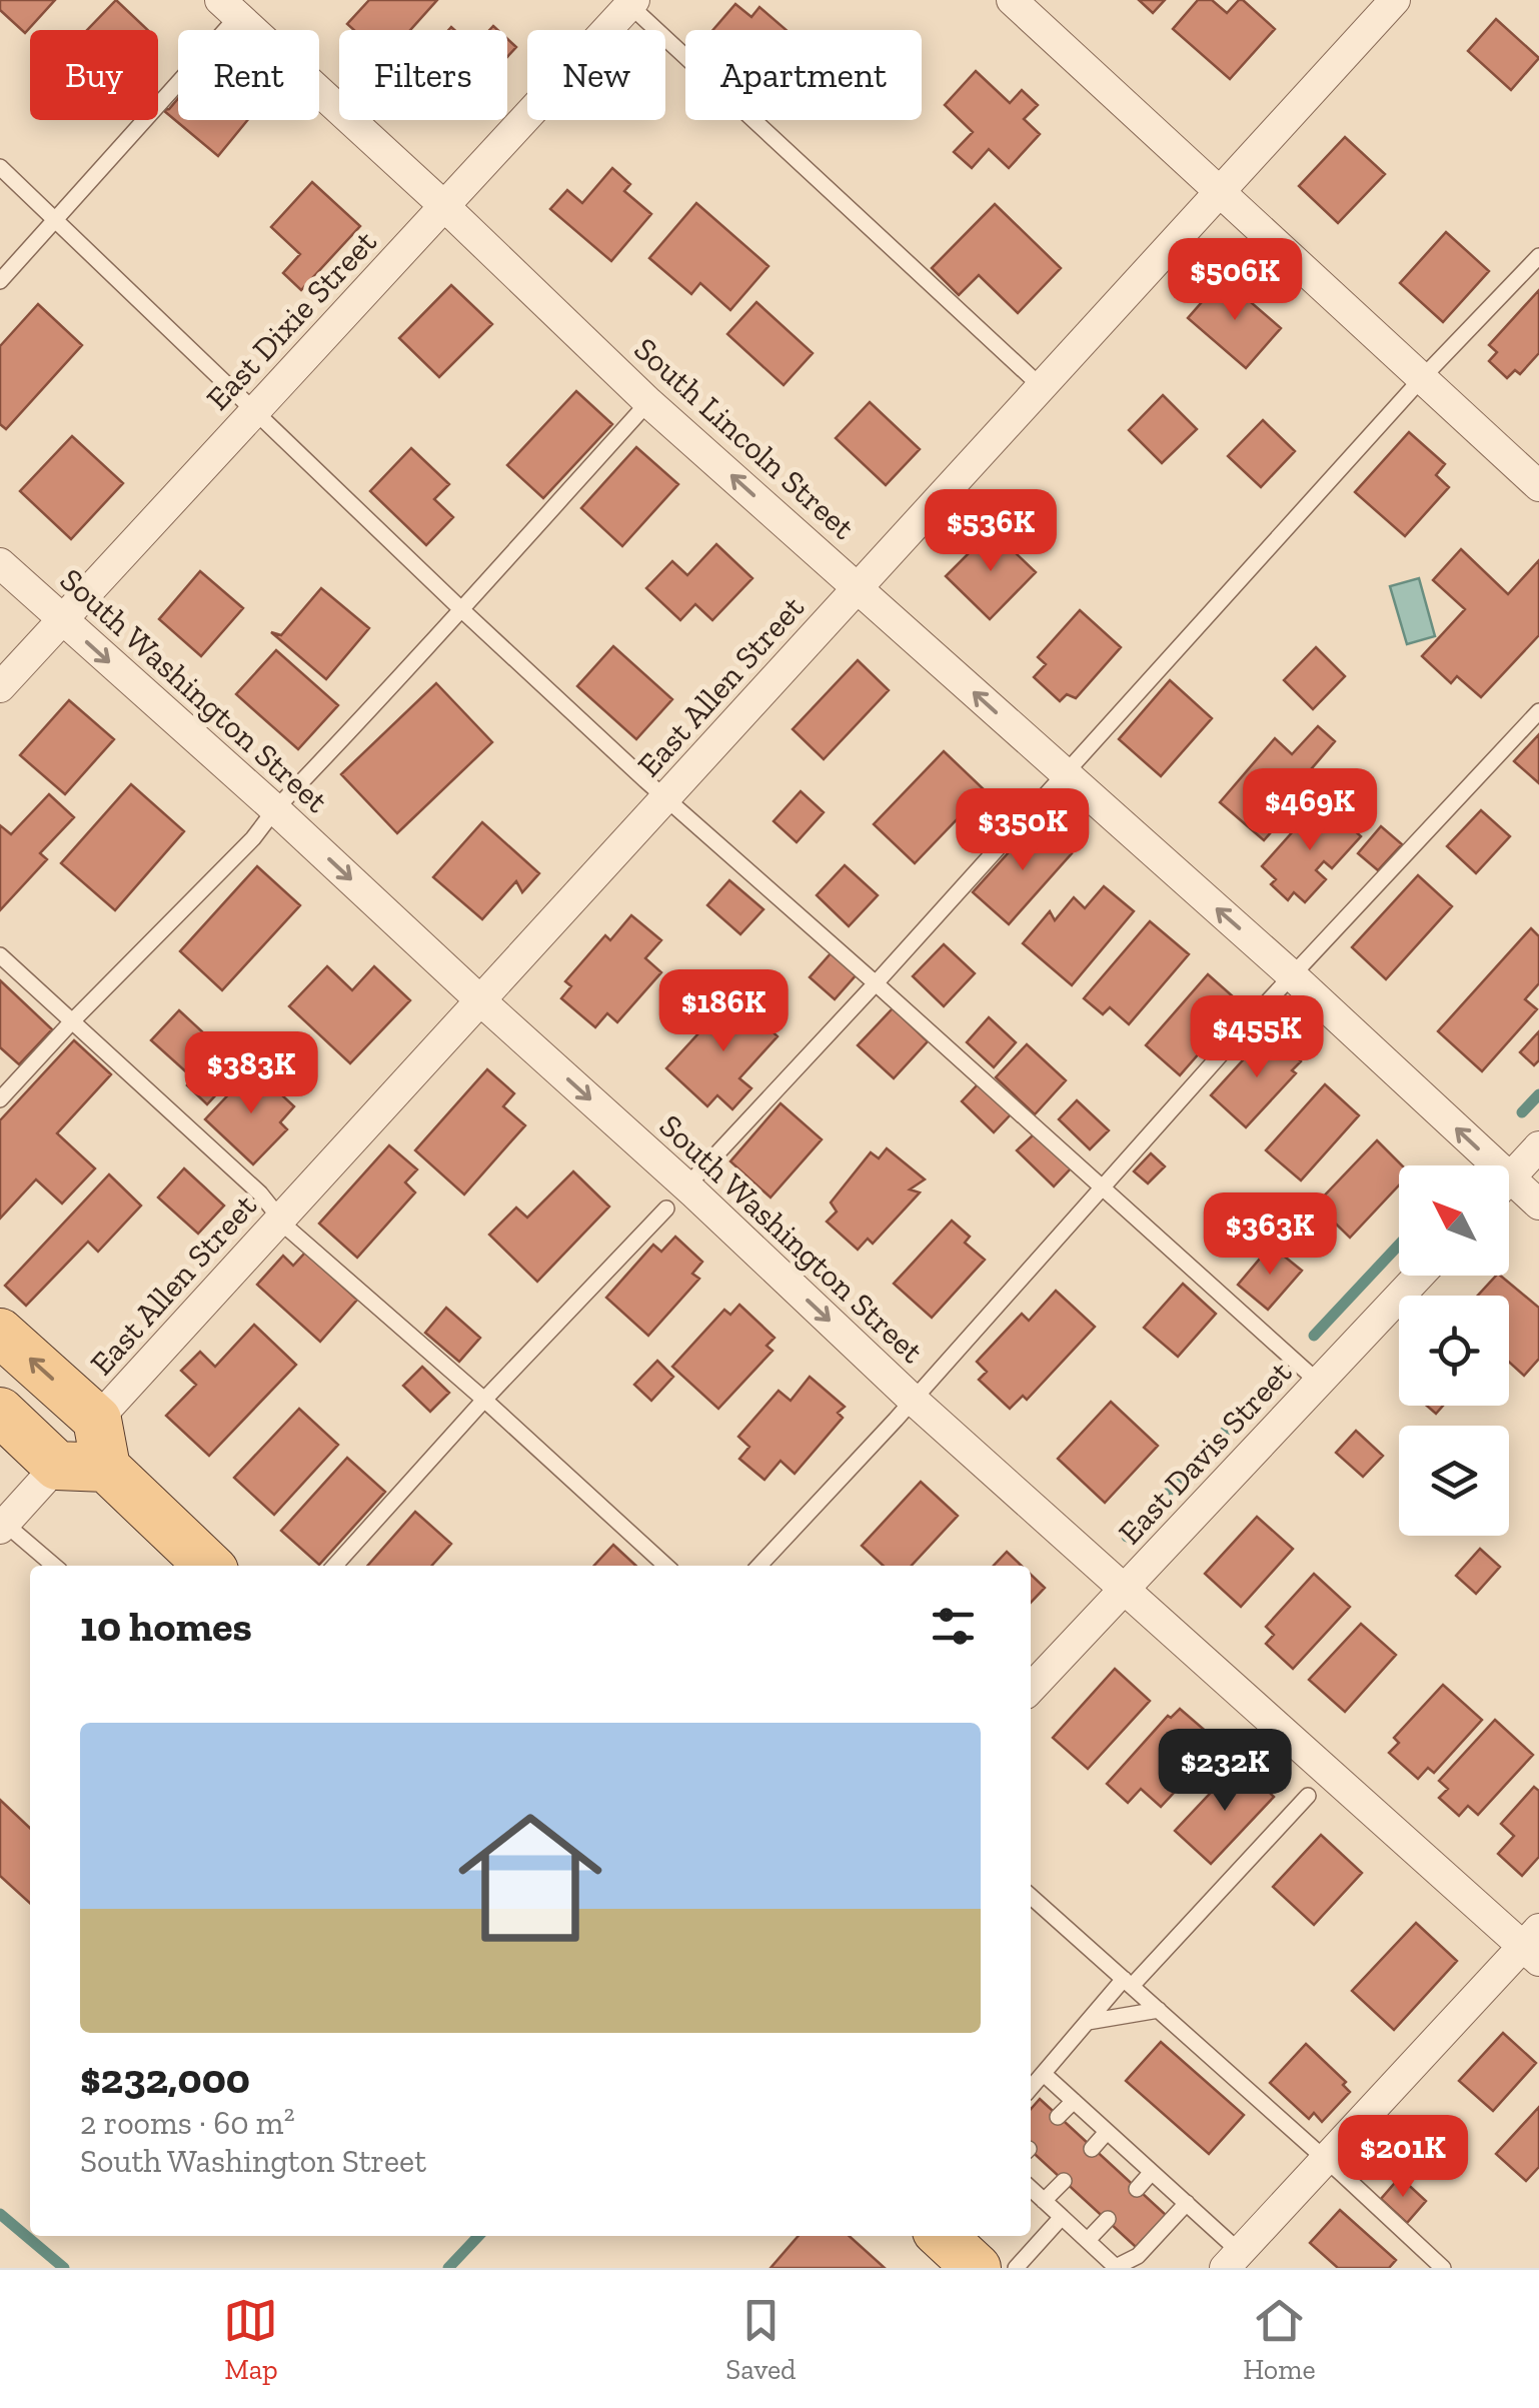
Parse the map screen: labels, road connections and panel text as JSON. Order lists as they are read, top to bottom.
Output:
{
  "streets": {
    "street": [
      "East Dixie Street",
      "South Lincoln Street",
      "East Allen Street",
      "South Washington Street",
      "East Davis Street"
    ]
  },
  "crossings": [
    ["East Dixie Street", "South Lincoln Street"],
    ["East Dixie Street", "South Washington Street"],
    ["South Lincoln Street", "East Allen Street"],
    ["East Allen Street", "South Washington Street"],
    ["South Washington Street", "East Davis Street"]
  ],
  "one_way": ["South Lincoln Street", "South Washington Street"],
  "north": "top left",
  "page": {
    "chip": [
      "Buy",
      "Rent",
      "Filters",
      "New",
      "Apartment"
    ],
    "price": [
      "$506K",
      "$536K",
      "$469K",
      "$350K",
      "$186K",
      "$455K",
      "$383K",
      "$363K",
      "$232K",
      "$201K"
    ],
    "heading": "10 homes",
    "list": [
      {
        "name": "$232,000",
        "note": "2 rooms · 60 m² · South Washington Street"
      }
    ],
    "tabs": ["Map", "Saved", "Home"]
  }
}
